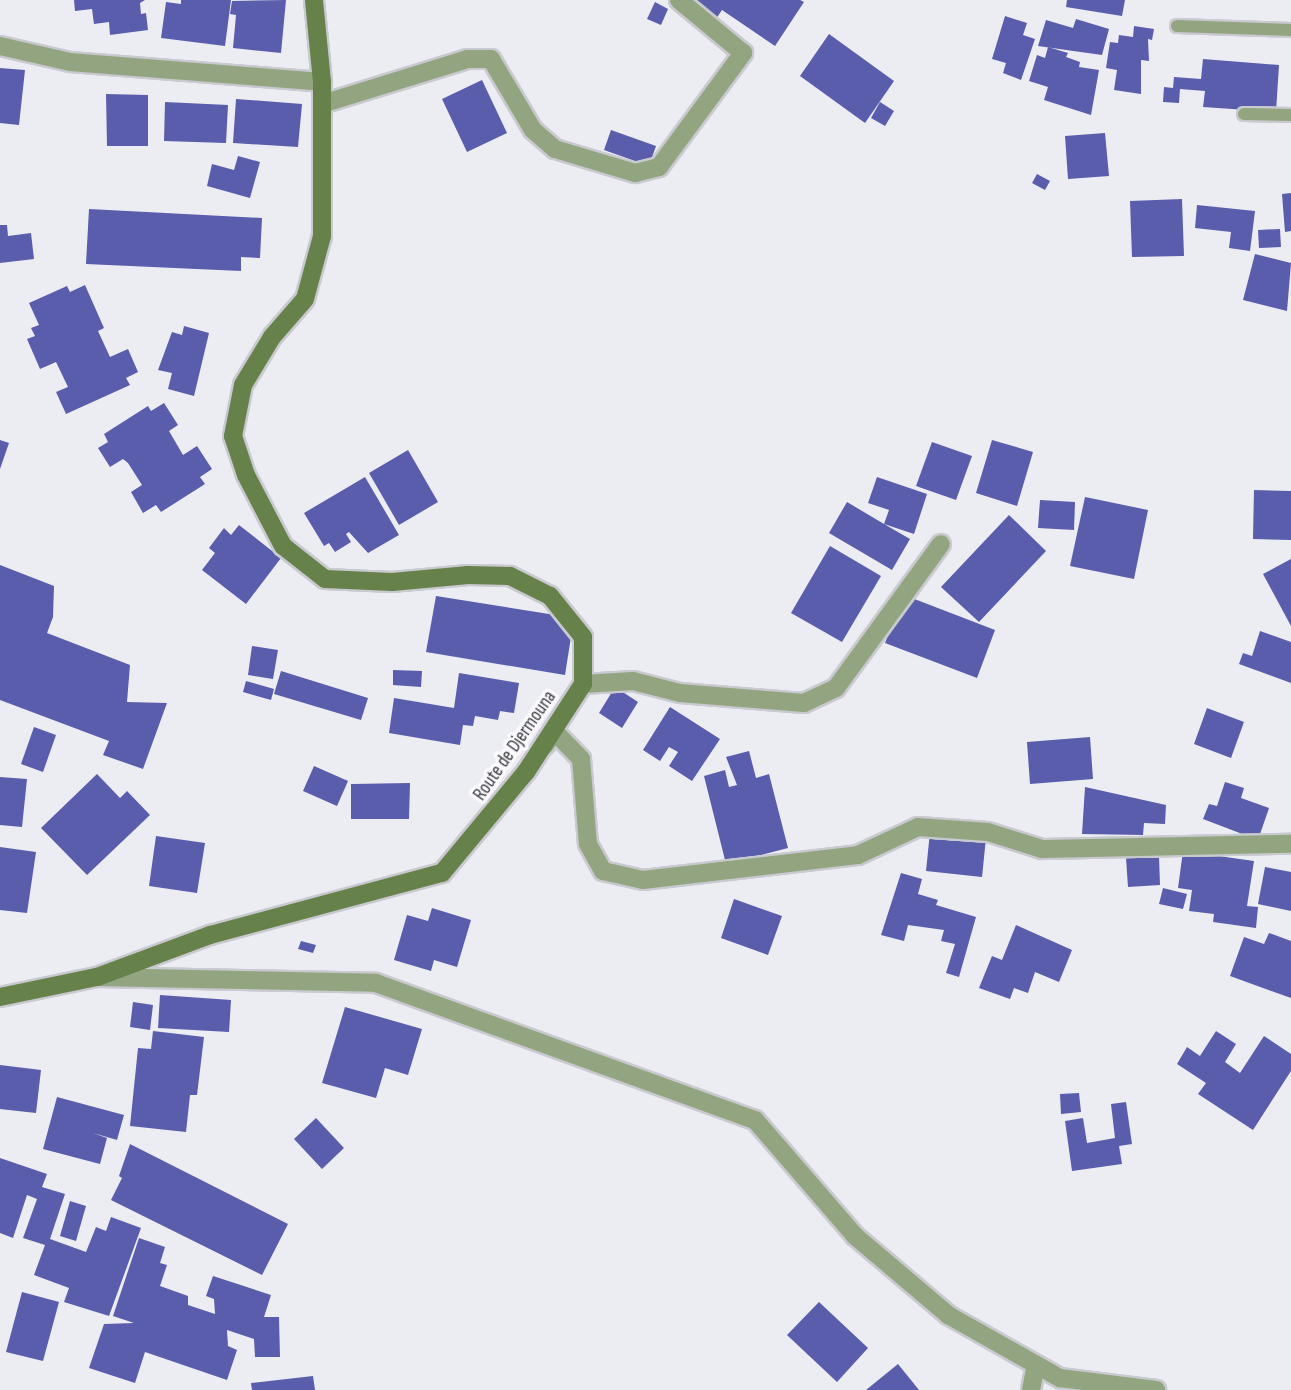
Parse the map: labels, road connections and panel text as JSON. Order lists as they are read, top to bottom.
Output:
{
  "streets": {
    "street": ["Route de Djermouna"]
  }
}
